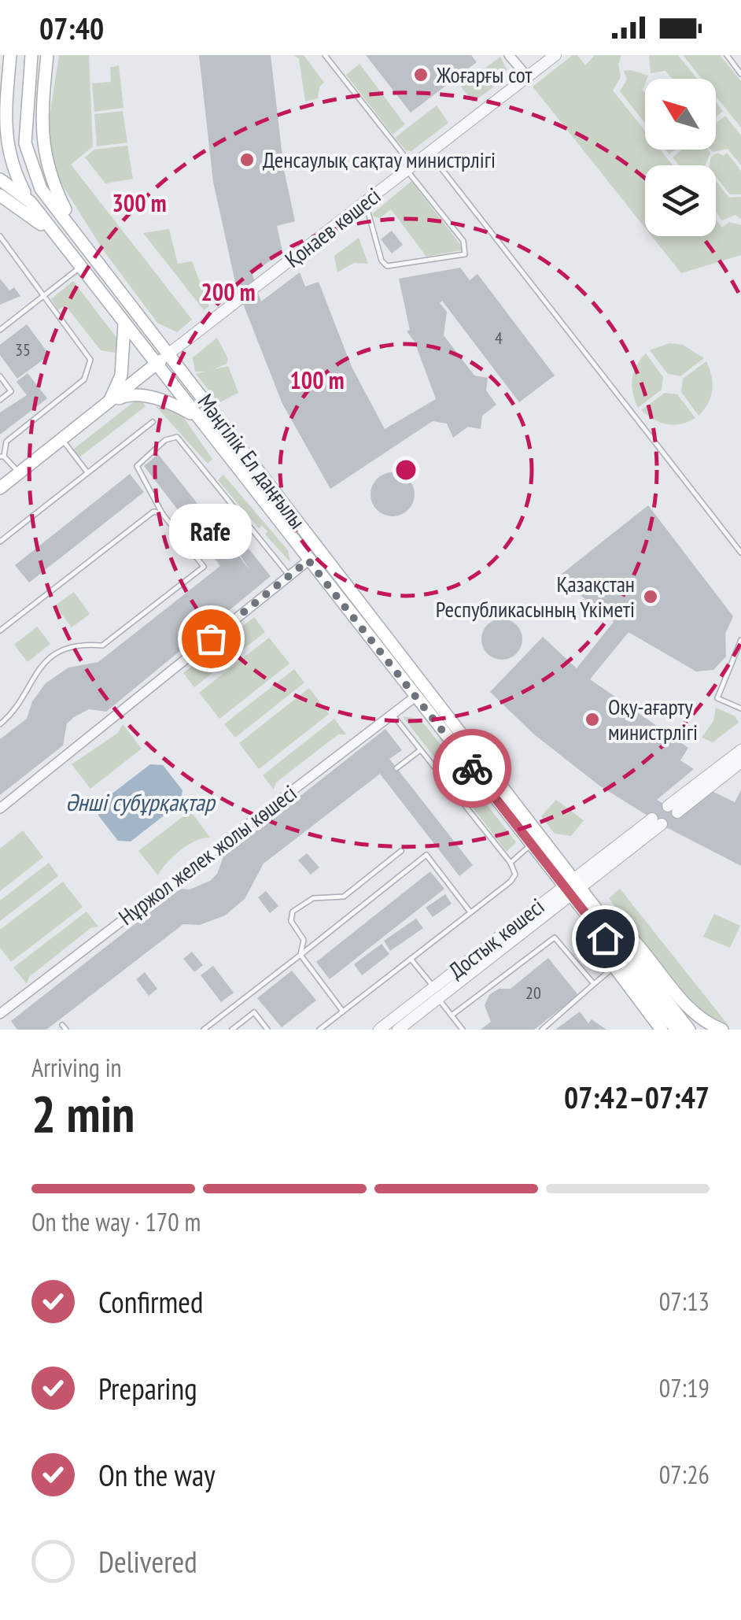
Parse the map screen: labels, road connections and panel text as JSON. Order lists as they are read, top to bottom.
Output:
{
  "streets": {
    "main road": ["Қонаев көшесі", "Мәңгілік Ел даңғылы"],
    "street": ["Нұржол желек жолы көшесі", "Достық көшесі"]
  },
  "crossings": [
    ["Қонаев көшесі", "Мәңгілік Ел даңғылы"],
    ["Мәңгілік Ел даңғылы", "Нұржол желек жолы көшесі"],
    ["Мәңгілік Ел даңғылы", "Достық көшесі"]
  ],
  "water": ["Әнші субұрқақтар"],
  "places": [
    "Жоғарғы сот",
    "Денсаулық сақтау министрлігі",
    "Қазақстан Республикасының Үкіметі",
    "Rafe",
    "Оқу-ағарту министрлігі"
  ],
  "house_numbers": ["4", "35", "20"],
  "north": "top left",
  "page": {
    "status": "07:40",
    "bubble": "Rafe",
    "heading": ["2 min", "Arriving in", "07:42–07:47"],
    "bar": "On the way · 170 m",
    "list": [
      ["Confirmed", "07:13"],
      ["Preparing", "07:19"],
      ["On the way", "07:26"],
      "Delivered"
    ]
  },
  "rings": ["300 m", "200 m", "100 m"]
}
